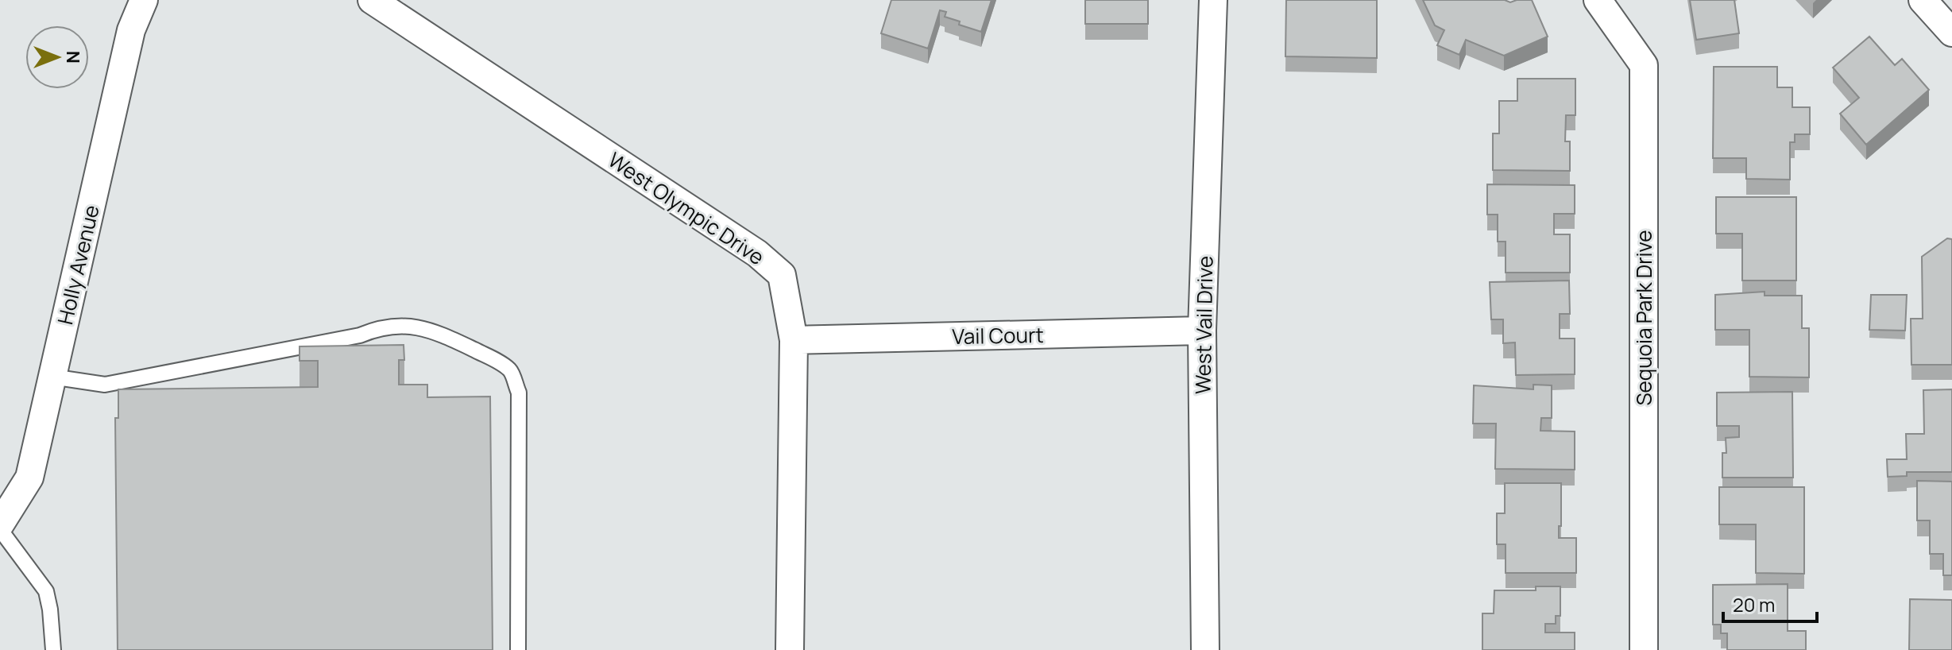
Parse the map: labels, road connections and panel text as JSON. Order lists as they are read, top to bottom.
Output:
{
  "streets": {
    "street": [
      "West Olympic Drive",
      "Holly Avenue",
      "Sequoia Park Drive",
      "West Vail Drive",
      "Vail Court"
    ]
  },
  "crossings": [
    ["West Olympic Drive", "Vail Court"],
    ["West Vail Drive", "Vail Court"]
  ],
  "scale_bar": "20 m",
  "north": "right"
}
